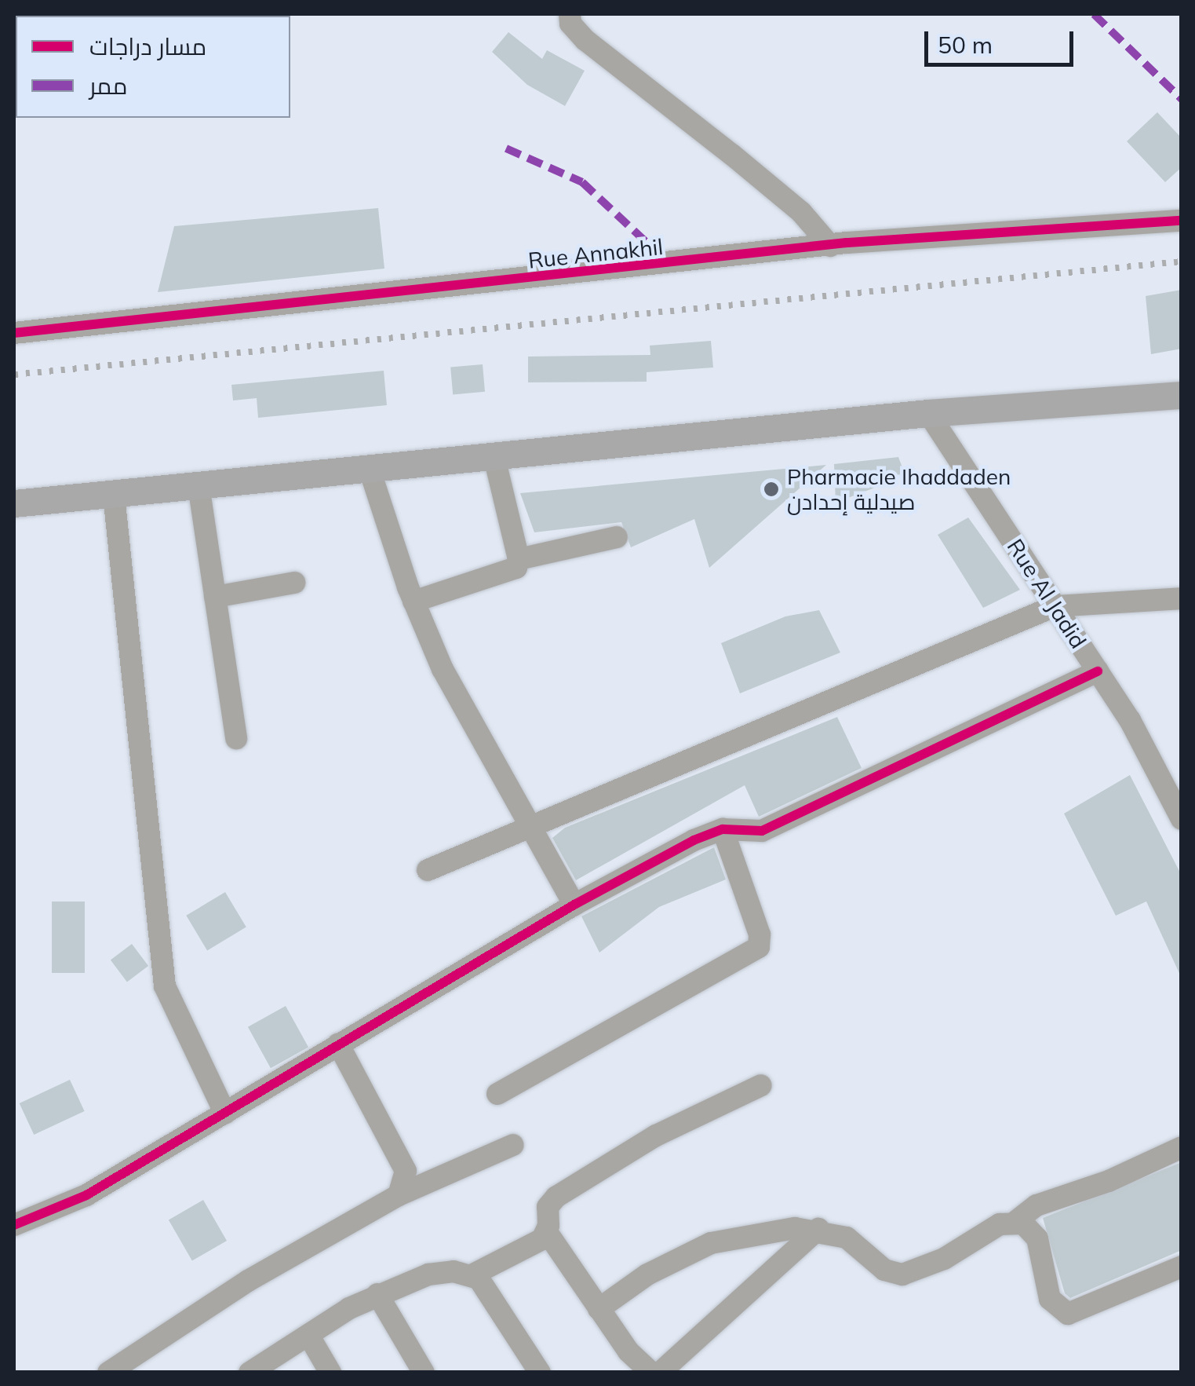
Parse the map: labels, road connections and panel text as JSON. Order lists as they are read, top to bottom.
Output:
{
  "streets": {
    "street": ["Rue Annakhil", "Rue Al Jadid"]
  },
  "places": ["Pharmacie Ihaddaden صيدلية إحدادن"],
  "legend": ["مسار دراجات", "ممر"],
  "scale_bar": "50 m"
}
